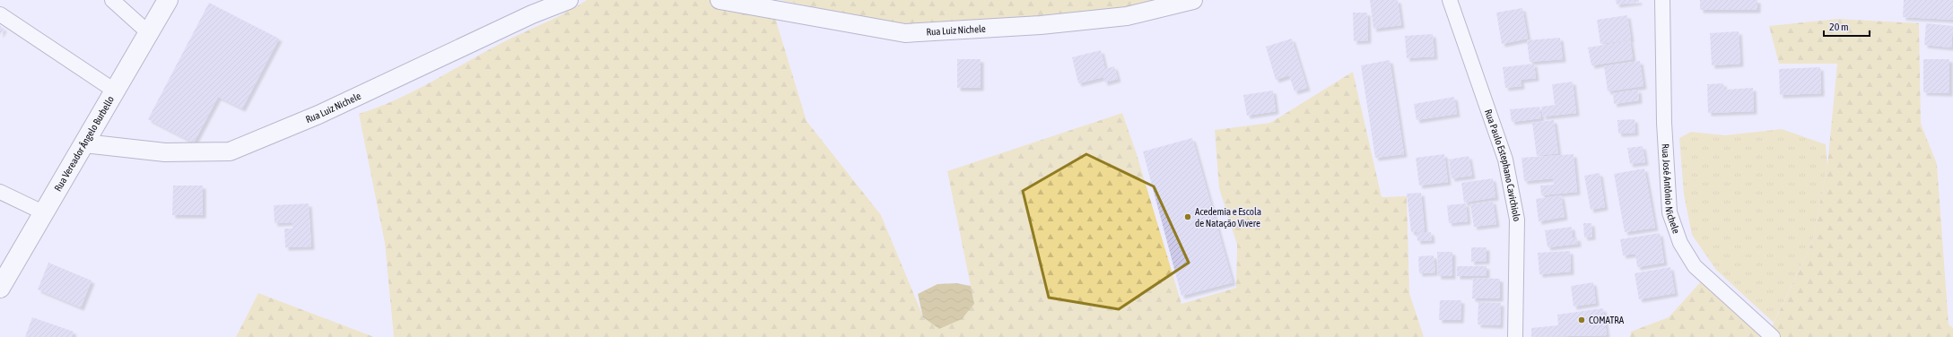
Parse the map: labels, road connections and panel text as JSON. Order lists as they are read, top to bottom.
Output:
{
  "streets": {
    "main road": ["Rua Vereador Ângelo Burbello"],
    "street": ["Rua Luiz Nichele", "Rua Paulo Estephano Cavichiolo", "Rua José Antônio Nichele"]
  },
  "crossings": [
    ["Rua Luiz Nichele", "Rua Vereador Ângelo Burbello"]
  ],
  "places": ["Acedemia e Escola de Natação Vivere", "COMATRA"],
  "scale_bar": "20 m"
}
